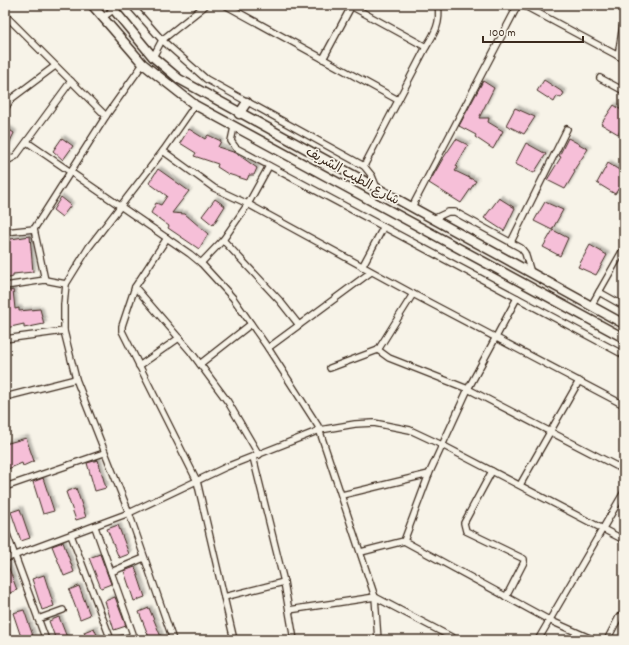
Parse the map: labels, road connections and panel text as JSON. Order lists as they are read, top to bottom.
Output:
{
  "streets": {
    "main road": ["شارع الطيب الشريف"]
  },
  "scale_bar": "100 m"
}
